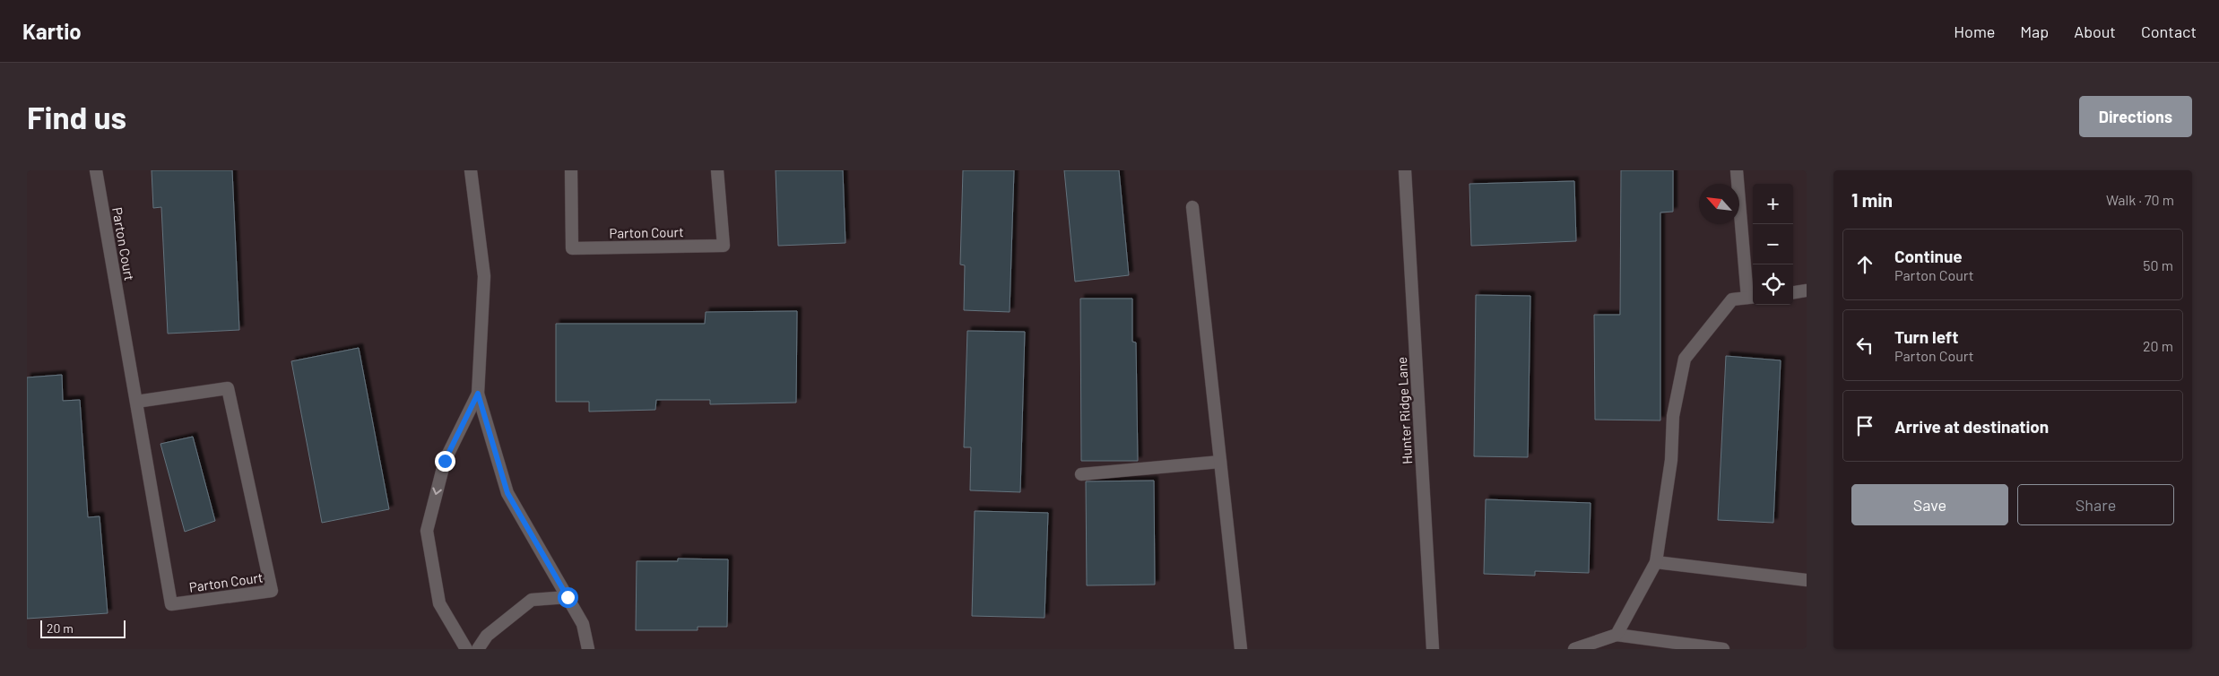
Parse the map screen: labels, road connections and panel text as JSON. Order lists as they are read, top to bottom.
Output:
{
  "streets": {
    "street": ["Parton Court", "Hunter Ridge Lane"]
  },
  "scale_bar": "20 m",
  "north": "top left",
  "page": {
    "header": "Kartio",
    "nav": [
      "Home",
      "Map",
      "About",
      "Contact"
    ],
    "buttons": [
      "Directions",
      ["Save", "Share"]
    ],
    "title": "Find us",
    "heading": ["1 min", "Walk · 70 m"],
    "map_buttons": ["+", "−"],
    "list": [
      ["Continue", "Parton Court", "50 m"],
      ["Turn left", "Parton Court", "20 m"],
      "Arrive at destination"
    ],
    "scale": "20 m"
  }
}
